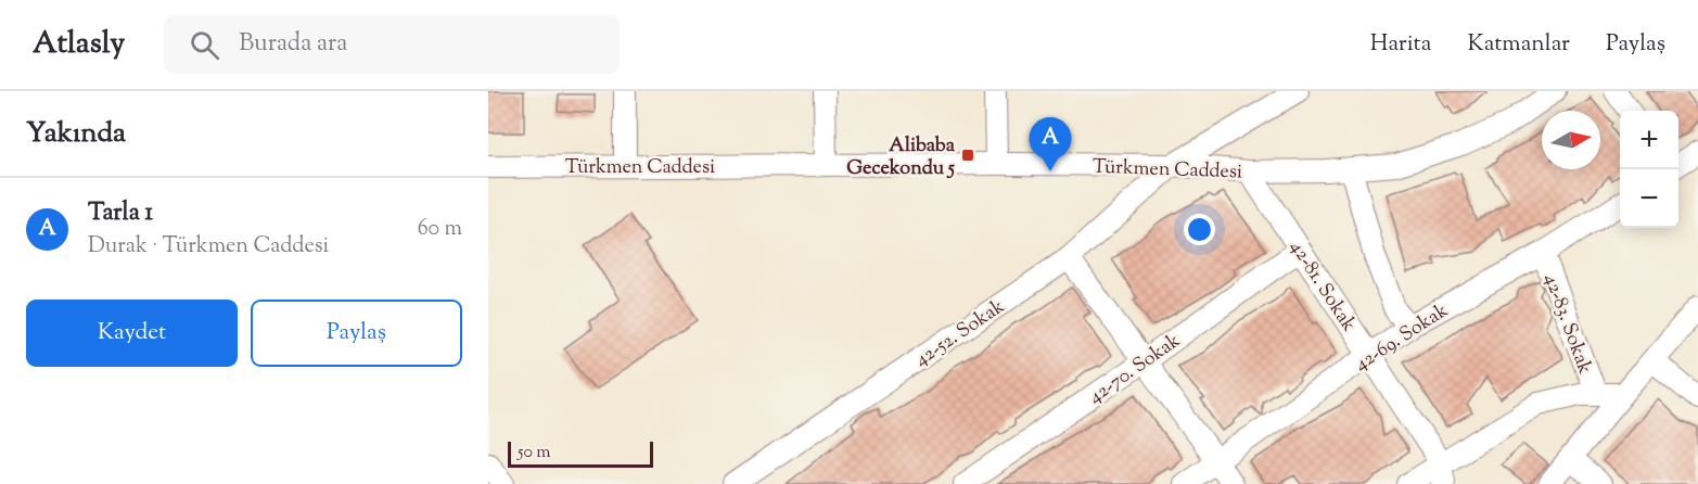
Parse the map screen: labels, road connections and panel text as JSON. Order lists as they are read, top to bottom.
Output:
{
  "streets": {
    "street": [
      "Türkmen Caddesi",
      "42-81. Sokak",
      "42-83. Sokak",
      "42-52. Sokak",
      "42-69. Sokak",
      "42-70. Sokak"
    ]
  },
  "crossings": [
    ["Türkmen Caddesi", "42-81. Sokak"],
    ["Türkmen Caddesi", "42-52. Sokak"],
    ["42-81. Sokak", "42-69. Sokak"],
    ["42-81. Sokak", "42-70. Sokak"],
    ["42-83. Sokak", "42-69. Sokak"]
  ],
  "places": {
    "transit": ["Alibaba Gecekondu 5"]
  },
  "scale_bar": "50 m",
  "north": "right",
  "page": {
    "header": "Atlasly",
    "search": "Burada ara",
    "nav": ["Harita", "Katmanlar", "Paylaş"],
    "heading": "Yakında",
    "map_buttons": ["+", "−"],
    "pins": "A",
    "list": [
      {
        "mark": "A",
        "name": "Tarla 1",
        "note": "Durak · Türkmen Caddesi",
        "value": "60 m"
      }
    ],
    "buttons": ["Kaydet", "Paylaş"],
    "scale": "50 m"
  }
}
